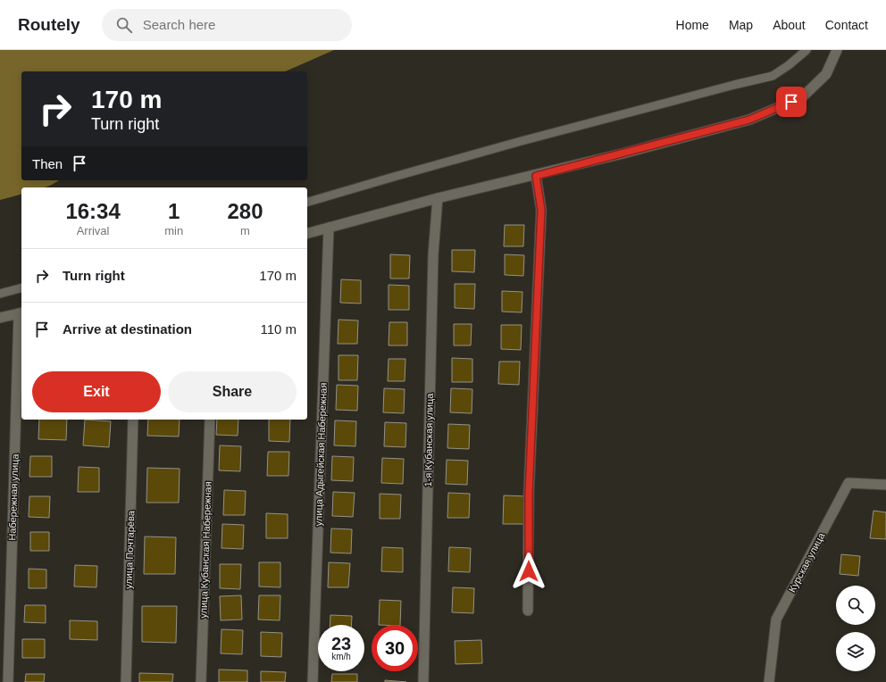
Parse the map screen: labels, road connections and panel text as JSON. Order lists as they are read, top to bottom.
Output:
{
  "streets": {
    "street": [
      "1-я Кубанская улица",
      "улица Адыгейская Набережная",
      "Набережная улица",
      "улица Почтарёва",
      "улица Кубанская Набережная",
      "Курская улица"
    ]
  },
  "page": {
    "header": "Routely",
    "search": "Search here",
    "nav": [
      "Home",
      "Map",
      "About",
      "Contact"
    ],
    "turn": ["170 m", "Turn right"],
    "then": "Then",
    "eta": [
      "16:34",
      "Arrival",
      "1",
      "min",
      "280",
      "m"
    ],
    "list": [
      {
        "name": "Turn right",
        "value": "170 m"
      },
      {
        "name": "Arrive at destination",
        "value": "110 m"
      }
    ],
    "buttons": ["Exit", "Share"],
    "speed": "23 km/h",
    "limit": "30"
  }
}
